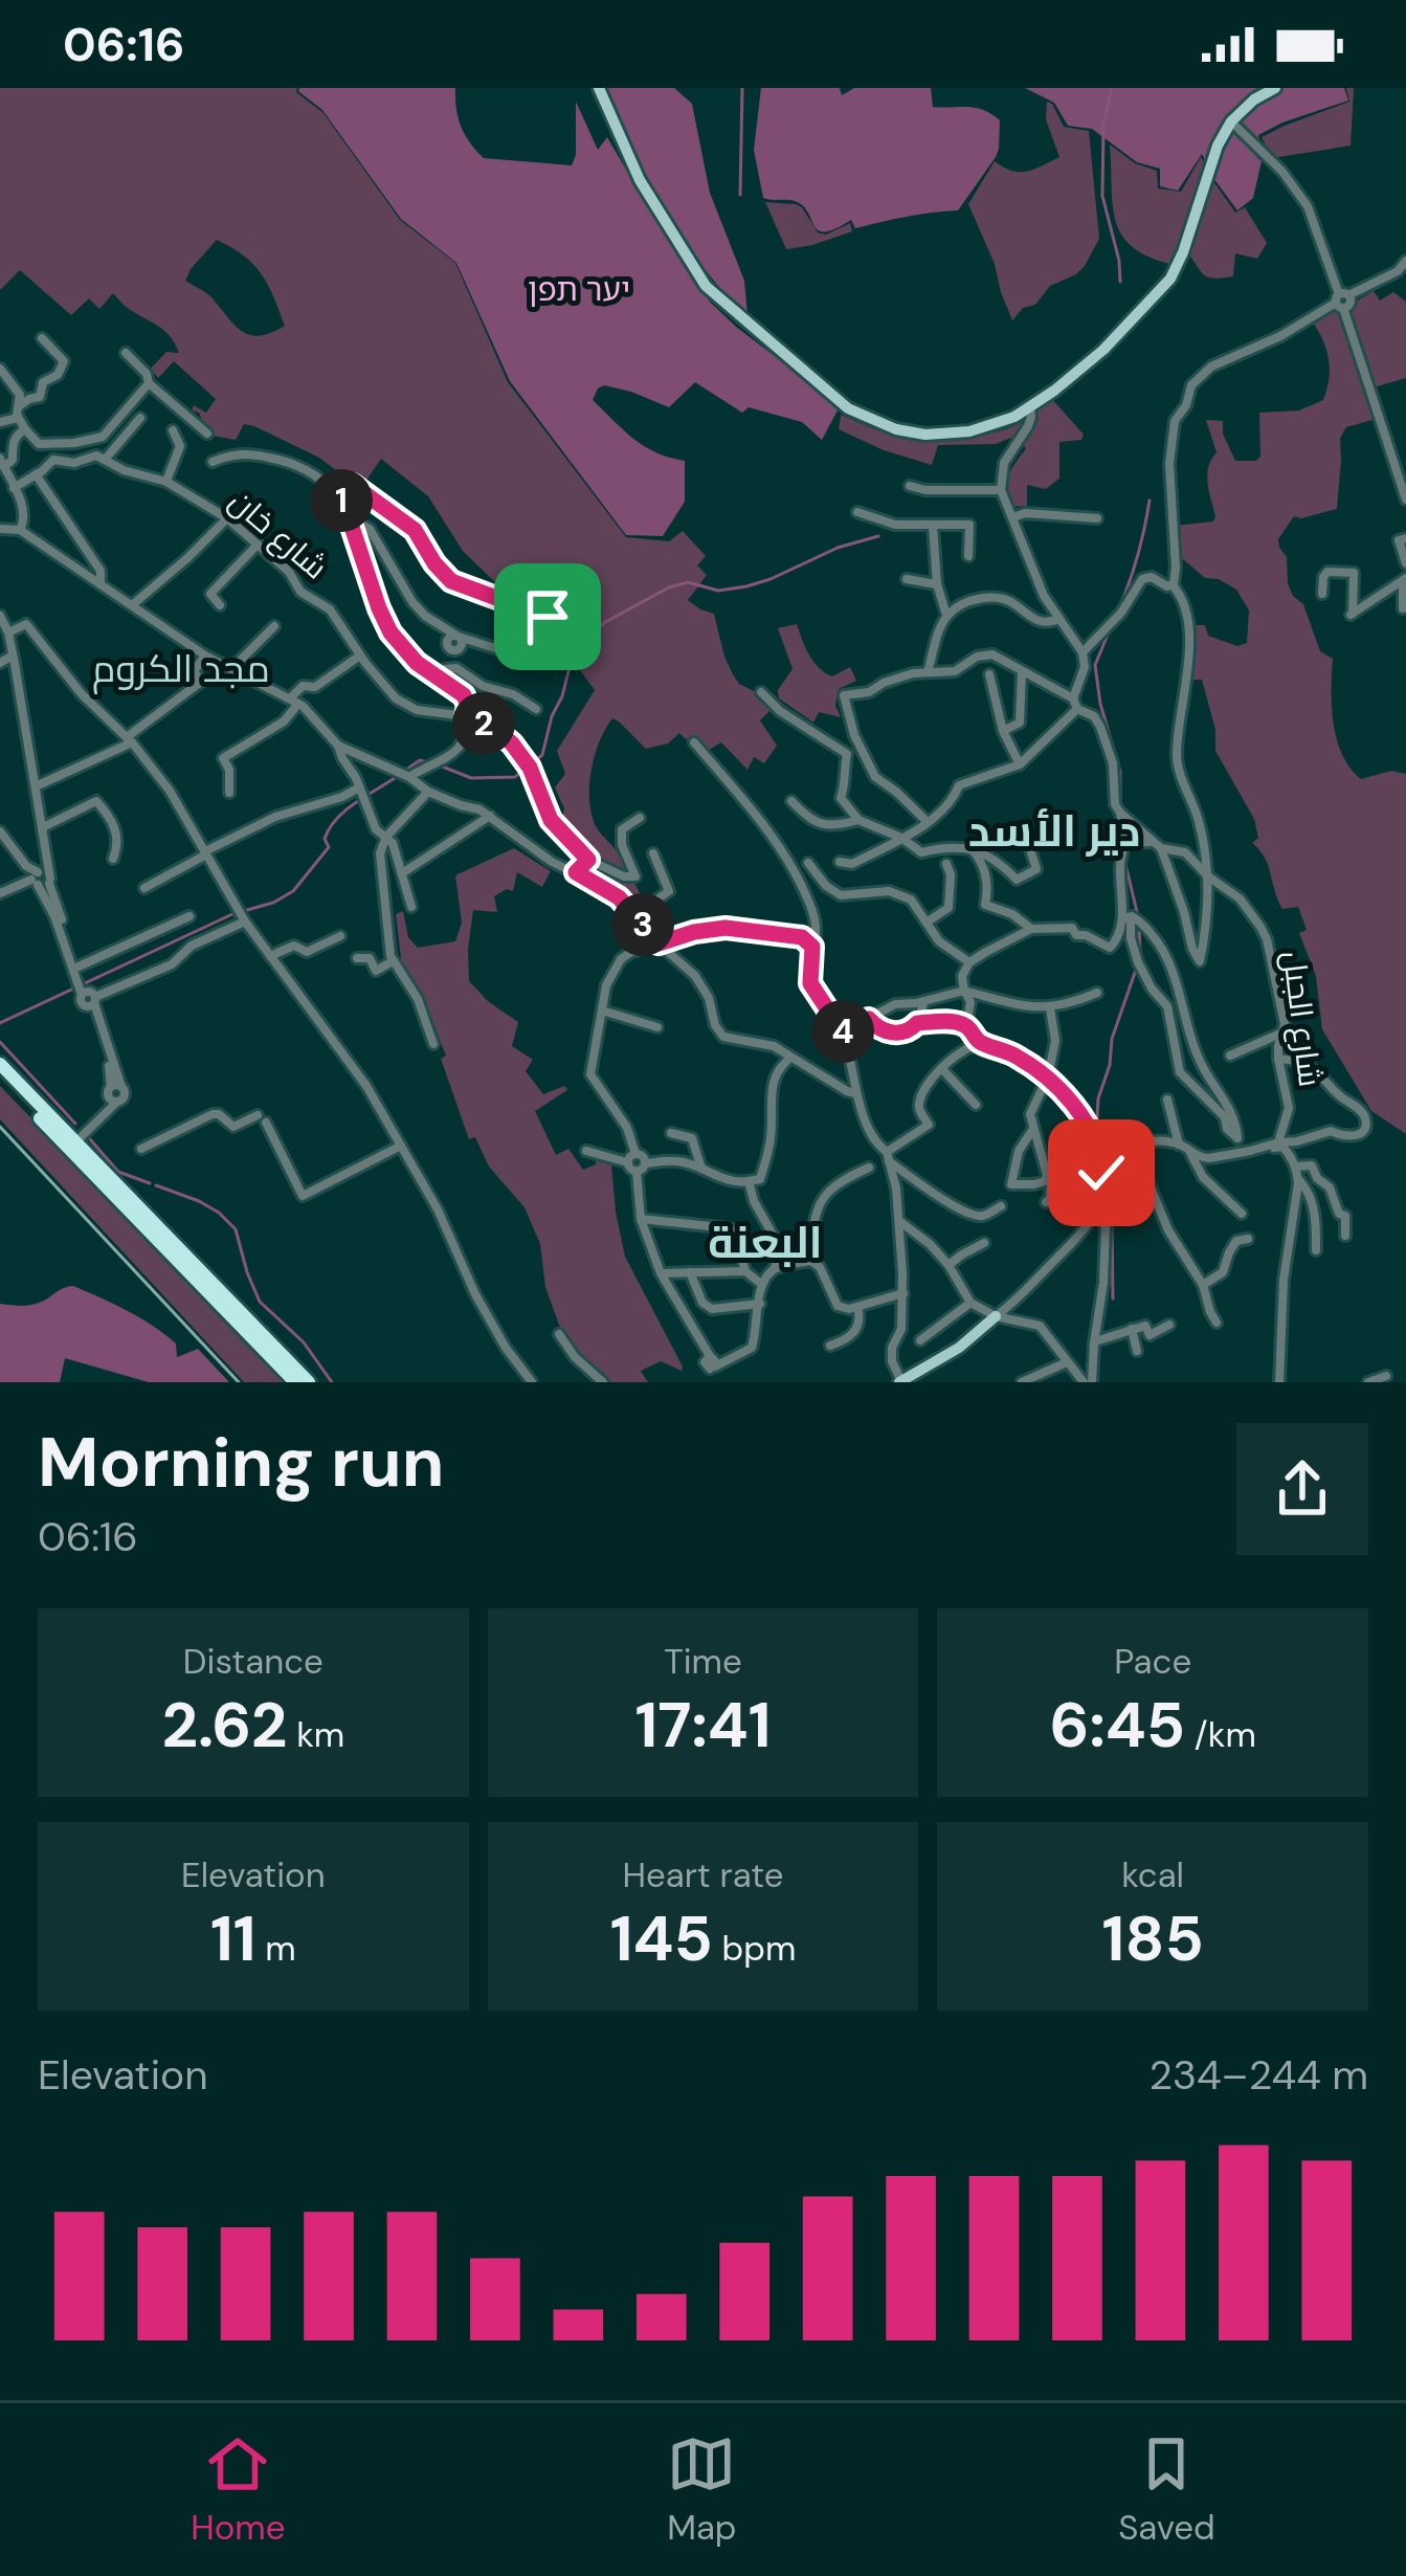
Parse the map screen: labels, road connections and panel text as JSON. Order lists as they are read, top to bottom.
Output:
{
  "streets": {
    "street": ["شارع خان", "شارع الجبل"]
  },
  "districts": ["مجد الكروم", "دير الأسد", "البعنة"],
  "parks": ["יער תפן"],
  "page": {
    "status": "06:16",
    "pins": [
      "1",
      "2",
      "3",
      "4"
    ],
    "heading": ["Morning run", "06:16"],
    "stats": [
      ["Distance", "2.62 km"],
      ["Time", "17:41"],
      ["Pace", "6:45 /km"],
      ["Elevation", "11 m"],
      ["Heart rate", "145 bpm"],
      ["kcal", "185"]
    ],
    "chart": ["Elevation", "234–244 m"],
    "tabs": ["Home", "Map", "Saved"]
  }
}
